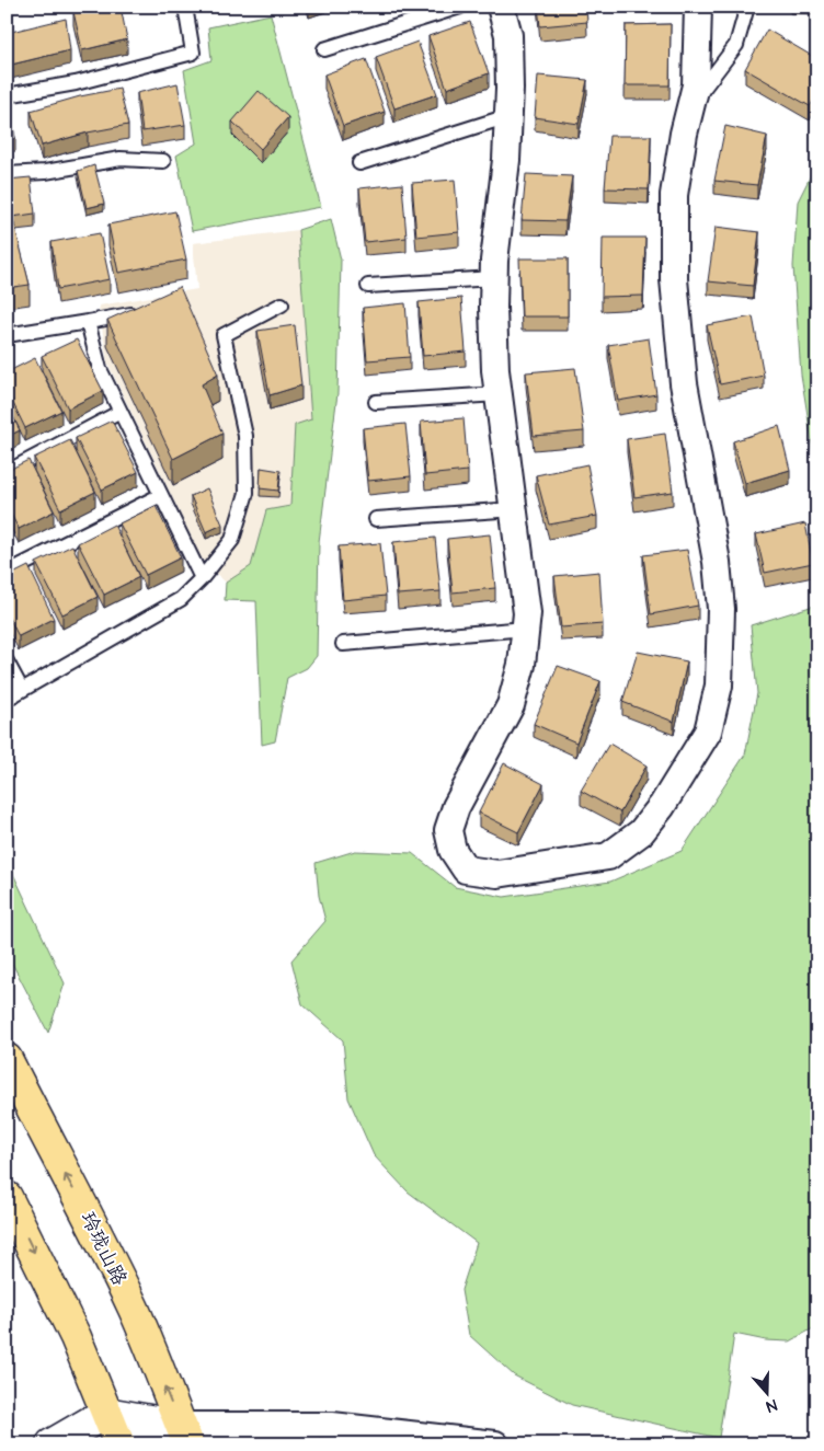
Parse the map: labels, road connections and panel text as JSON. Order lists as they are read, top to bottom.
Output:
{
  "streets": {
    "main road": ["玲珑山路"]
  },
  "north": "bottom"
}
